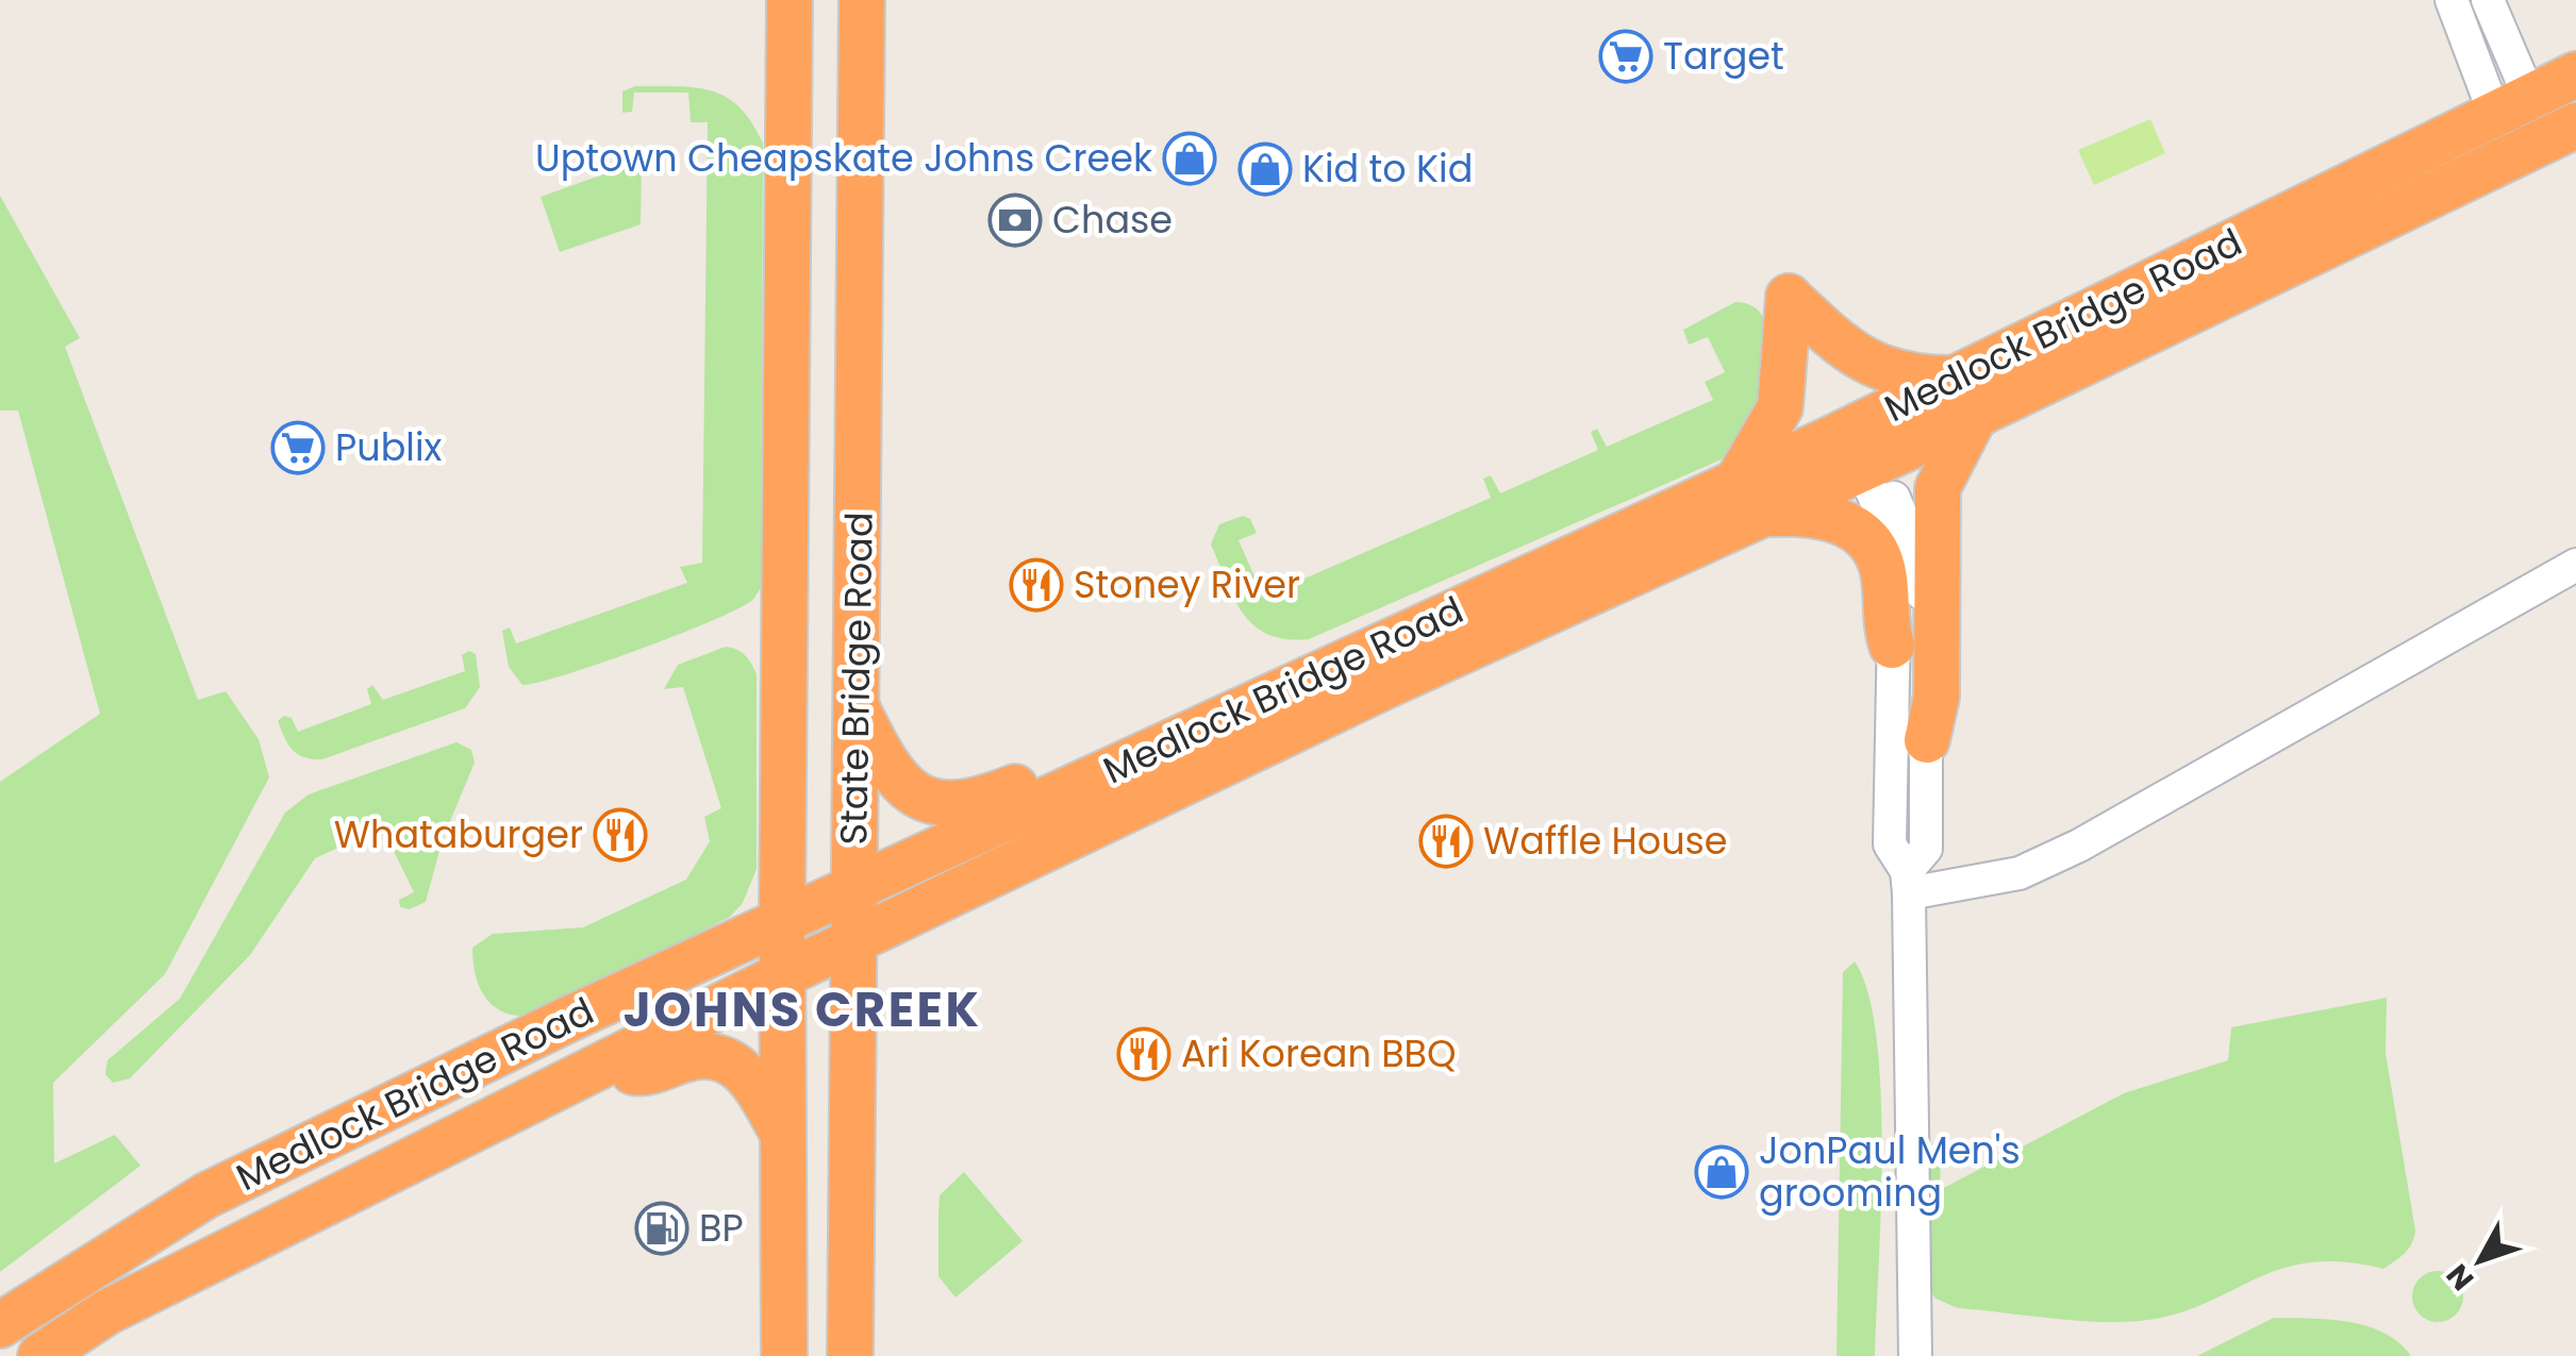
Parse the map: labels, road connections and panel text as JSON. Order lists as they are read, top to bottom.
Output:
{
  "streets": {
    "highway": ["Medlock Bridge Road", "State Bridge Road"]
  },
  "crossings": [
    ["Medlock Bridge Road", "State Bridge Road"]
  ],
  "districts": ["JOHNS CREEK"],
  "places": {
    "supermarket": ["Target", "Publix"],
    "shop": ["Uptown Cheapskate Johns Creek", "Kid to Kid", "JonPaul Men's grooming"],
    "bank": ["Chase"],
    "restaurant": [
      "Stoney River",
      "Whataburger",
      "Waffle House",
      "Ari Korean BBQ"
    ],
    "fuel station": ["BP"]
  },
  "north": "bottom left"
}
